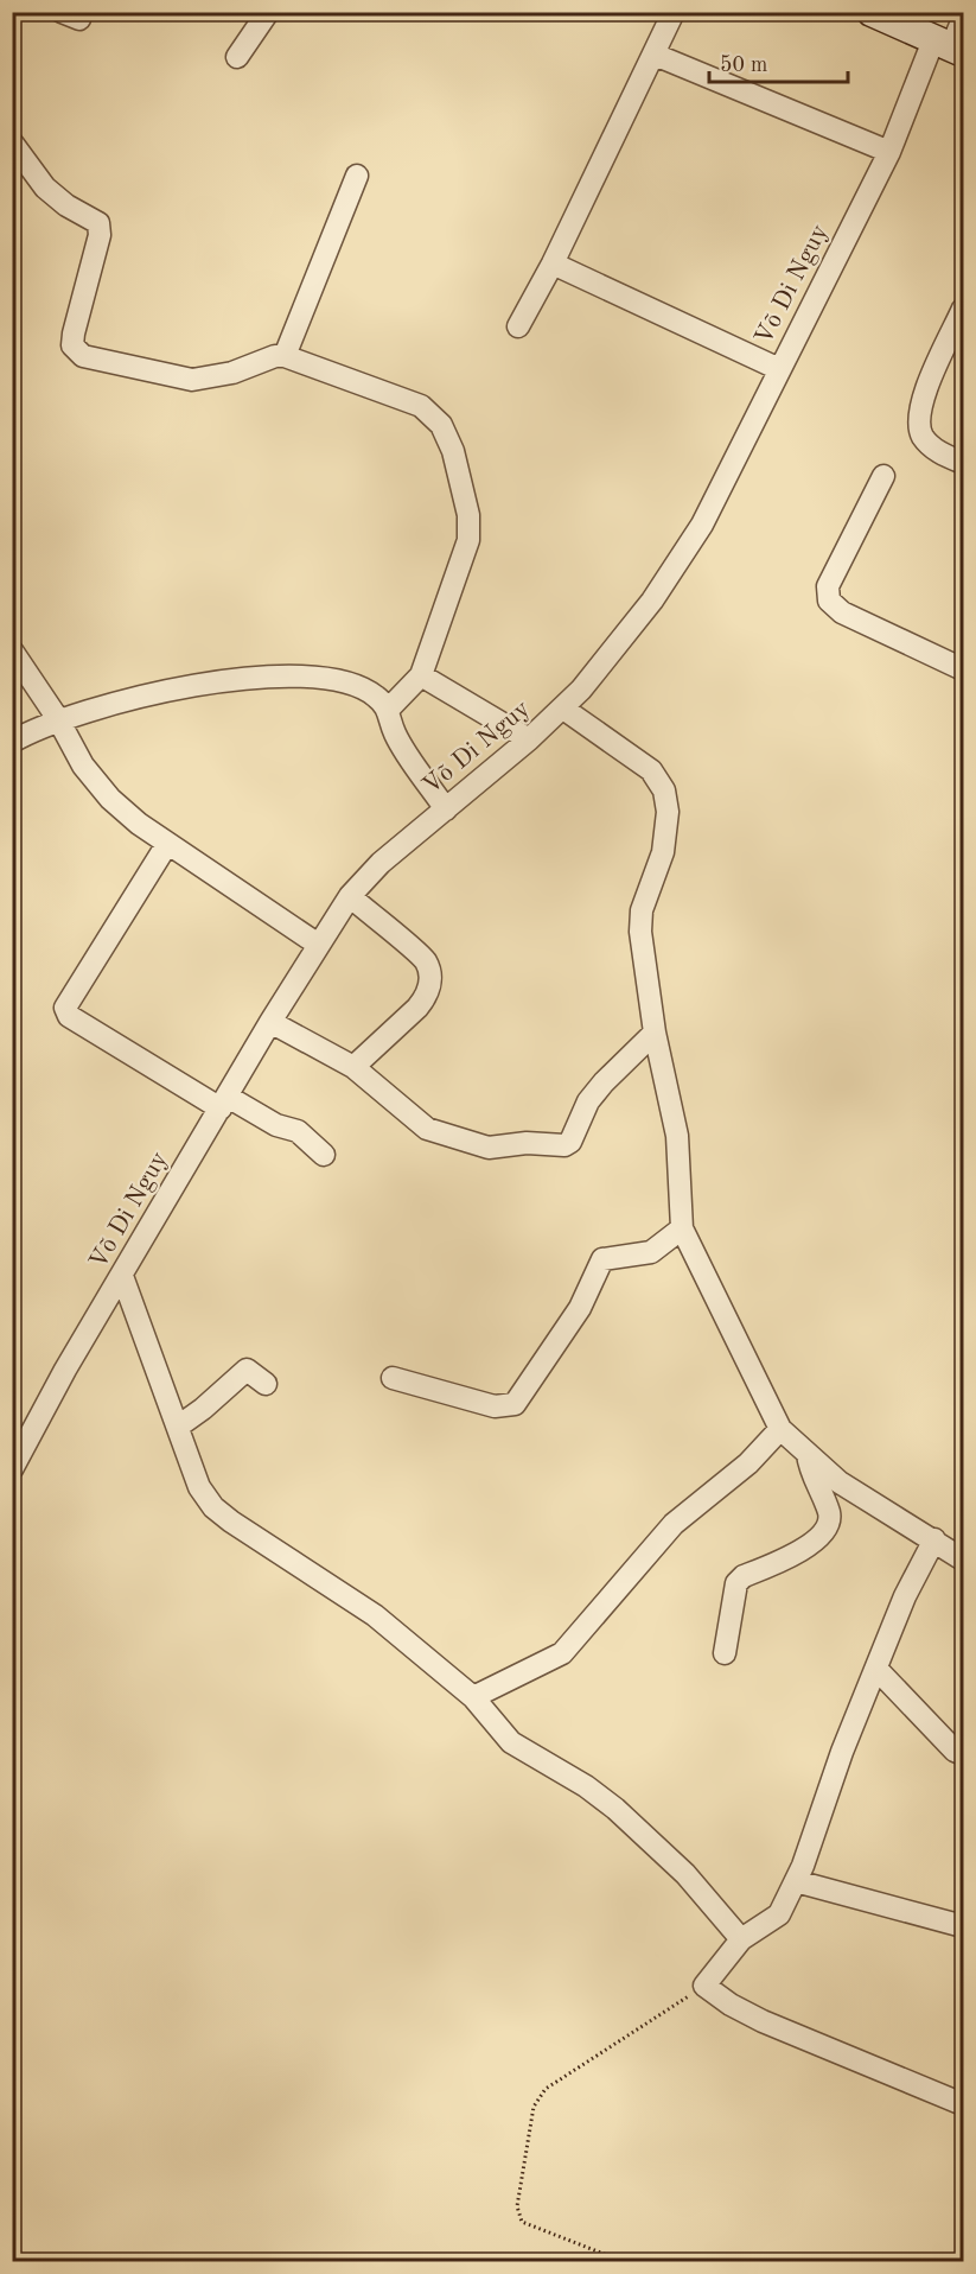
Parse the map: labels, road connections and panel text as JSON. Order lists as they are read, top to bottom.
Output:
{
  "streets": {
    "street": ["Võ Di Nguy"]
  },
  "scale_bar": "50 m"
}
